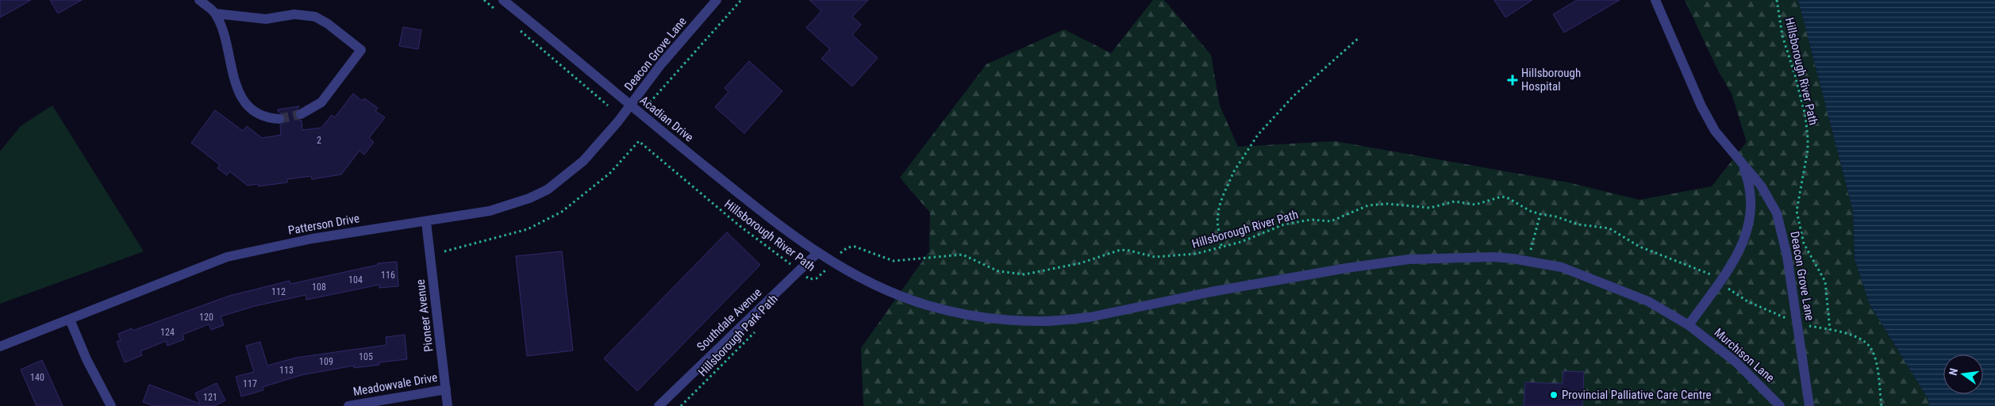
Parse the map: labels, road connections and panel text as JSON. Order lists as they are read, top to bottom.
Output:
{
  "streets": {
    "street": [
      "Deacon Grove Lane",
      "Acadian Drive",
      "Patterson Drive",
      "Pioneer Avenue",
      "Southdale Avenue",
      "Murchison Lane",
      "Meadowvale Drive"
    ],
    "path": ["Hillsborough River Path", "Hillsborough Park Path"]
  },
  "crossings": [
    ["Deacon Grove Lane", "Hillsborough River Path"],
    ["Deacon Grove Lane", "Acadian Drive"],
    ["Deacon Grove Lane", "Patterson Drive"],
    ["Deacon Grove Lane", "Murchison Lane"],
    ["Hillsborough River Path", "Acadian Drive"],
    ["Acadian Drive", "Patterson Drive"],
    ["Acadian Drive", "Southdale Avenue"],
    ["Acadian Drive", "Murchison Lane"],
    ["Patterson Drive", "Pioneer Avenue"],
    ["Pioneer Avenue", "Meadowvale Drive"]
  ],
  "places": {
    "health": ["Hillsborough Hospital"],
    "other": ["Provincial Palliative Care Centre"]
  },
  "house_numbers": [
    "2",
    "116",
    "104",
    "108",
    "112",
    "120",
    "124",
    "105",
    "109",
    "113",
    "140",
    "117",
    "121"
  ],
  "north": "left"
}
